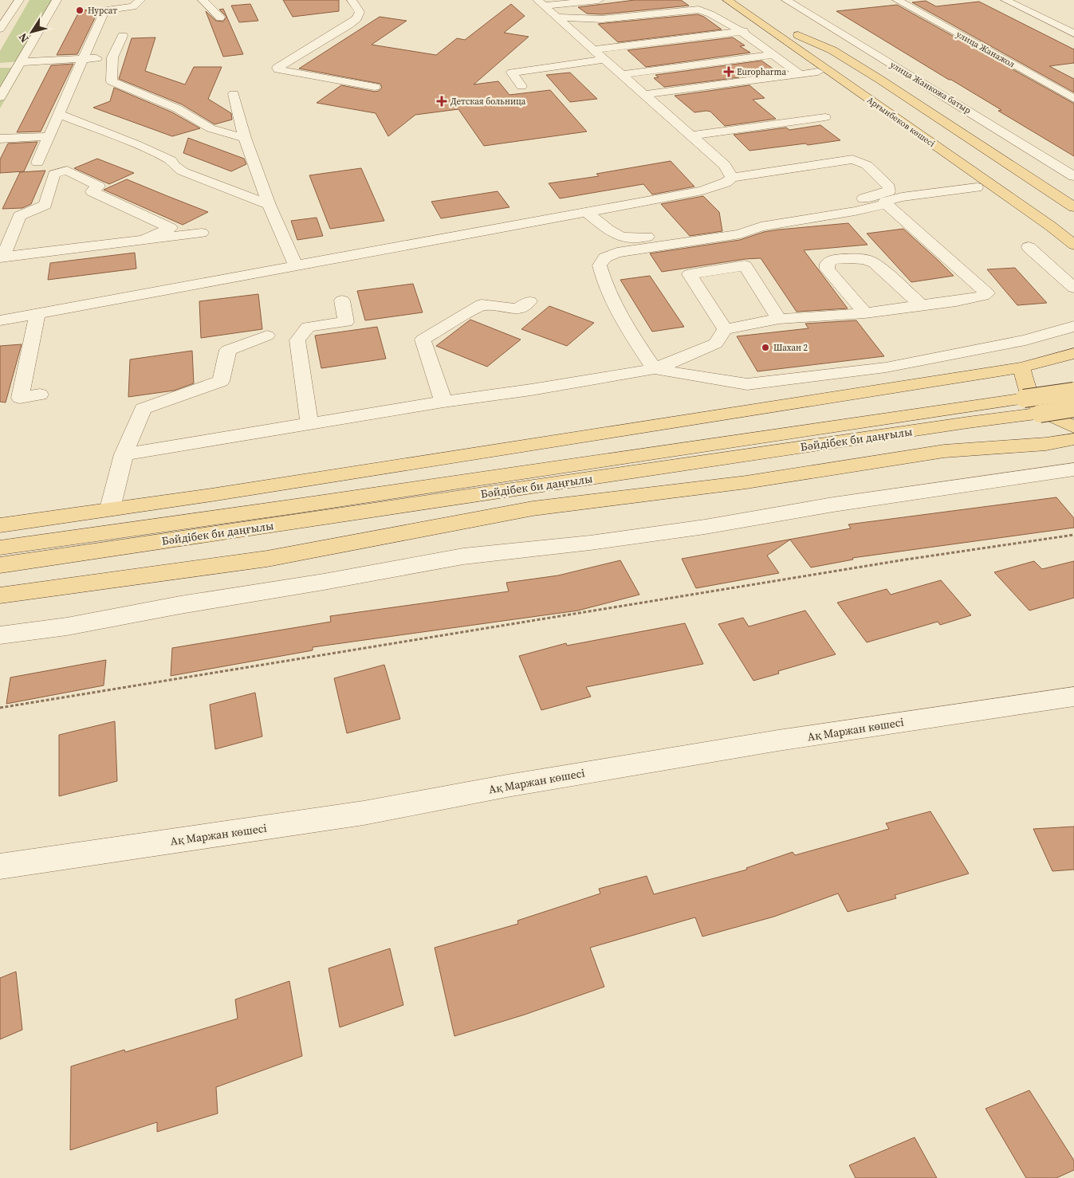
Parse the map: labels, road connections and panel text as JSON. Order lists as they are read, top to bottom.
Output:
{
  "streets": {
    "main road": ["Арғынбеков көшесі", "Бәйдібек би даңғылы"],
    "street": ["улица Жанажол", "улица Жанкожа батыр", "Ақ Маржан көшесі"]
  },
  "places": {
    "other": ["Нурсат", "Шахан 2"],
    "health": ["Europharma", "Детская больница"]
  },
  "north": "bottom left"
}
